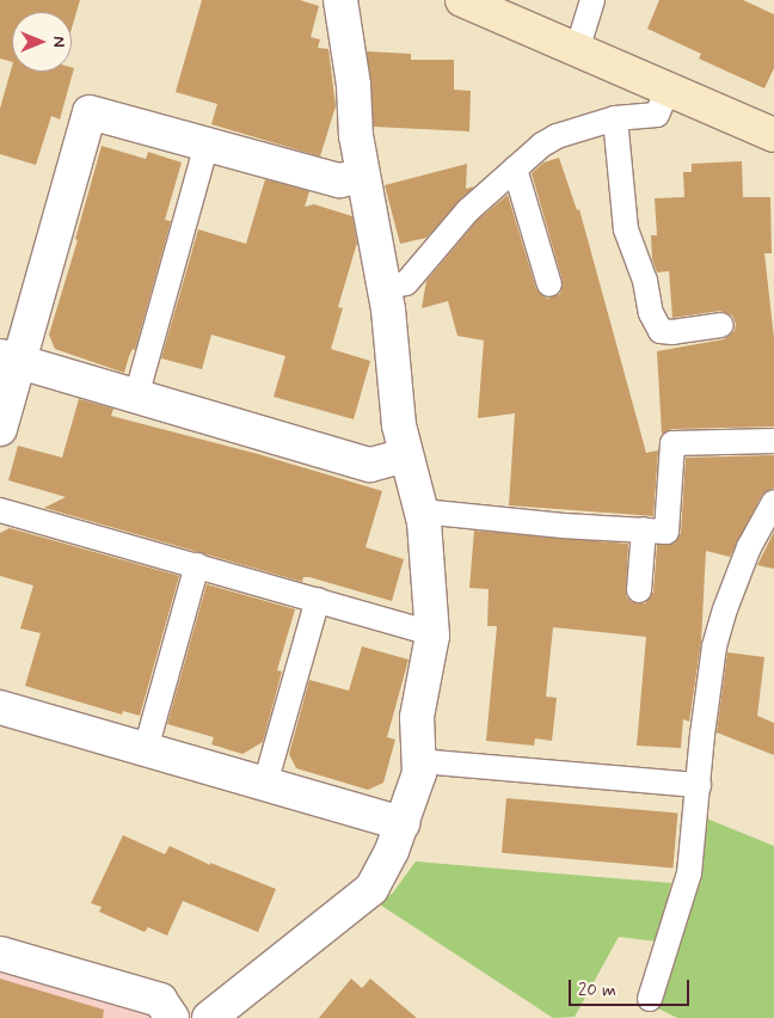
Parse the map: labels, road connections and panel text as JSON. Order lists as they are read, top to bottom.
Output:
{
  "scale_bar": "20 m",
  "north": "right"
}
